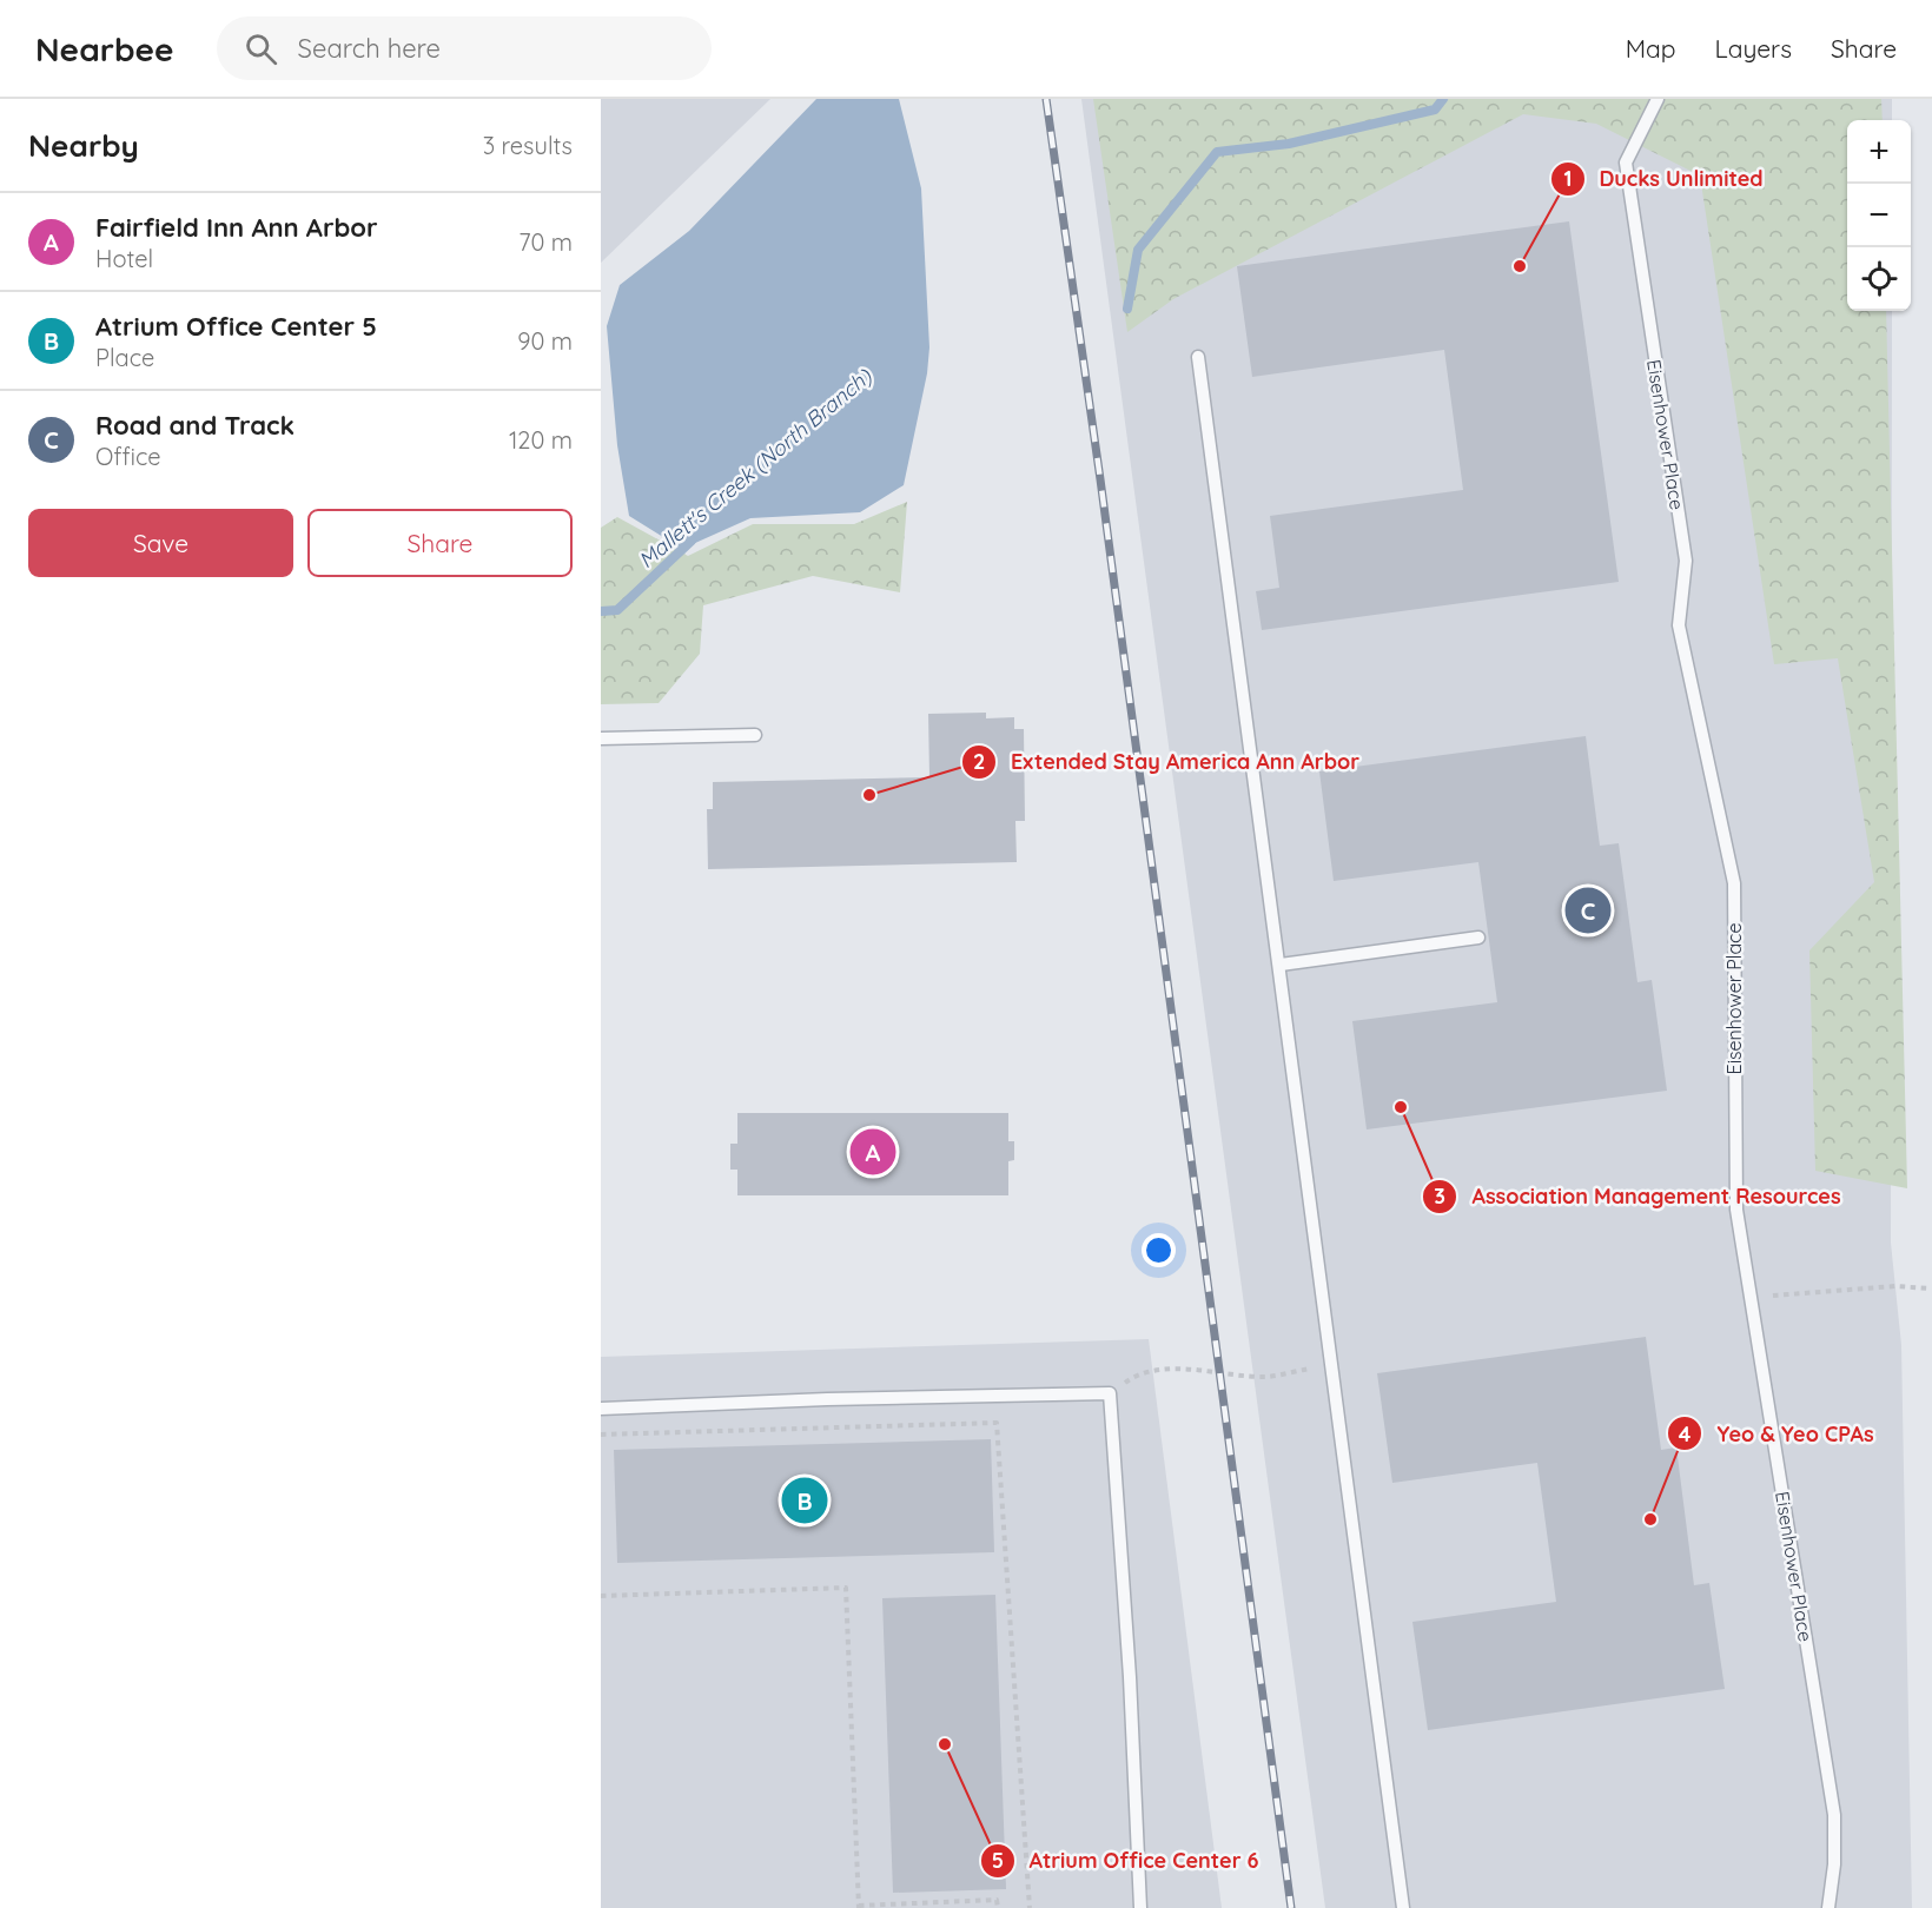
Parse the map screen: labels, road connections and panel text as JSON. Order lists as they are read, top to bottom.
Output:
{
  "streets": {
    "lane": ["Eisenhower Place"]
  },
  "water": ["Mallett's Creek (North Branch)"],
  "places": [
    "Ducks Unlimited",
    "Extended Stay America Ann Arbor",
    "Association Management Resources",
    "Yeo & Yeo CPAs",
    "Atrium Office Center 6"
  ],
  "page": {
    "header": "Nearbee",
    "search": "Search here",
    "nav": ["Map", "Layers", "Share"],
    "heading": ["Nearby", "3 results"],
    "map_buttons": ["+", "−"],
    "list": [
      {
        "mark": "A",
        "name": "Fairfield Inn Ann Arbor",
        "note": "Hotel",
        "value": "70 m"
      },
      {
        "mark": "B",
        "name": "Atrium Office Center 5",
        "note": "Place",
        "value": "90 m"
      },
      {
        "mark": "C",
        "name": "Road and Track",
        "note": "Office",
        "value": "120 m"
      }
    ],
    "buttons": ["Save", "Share"],
    "pins": ["C", "A", "B"]
  }
}
